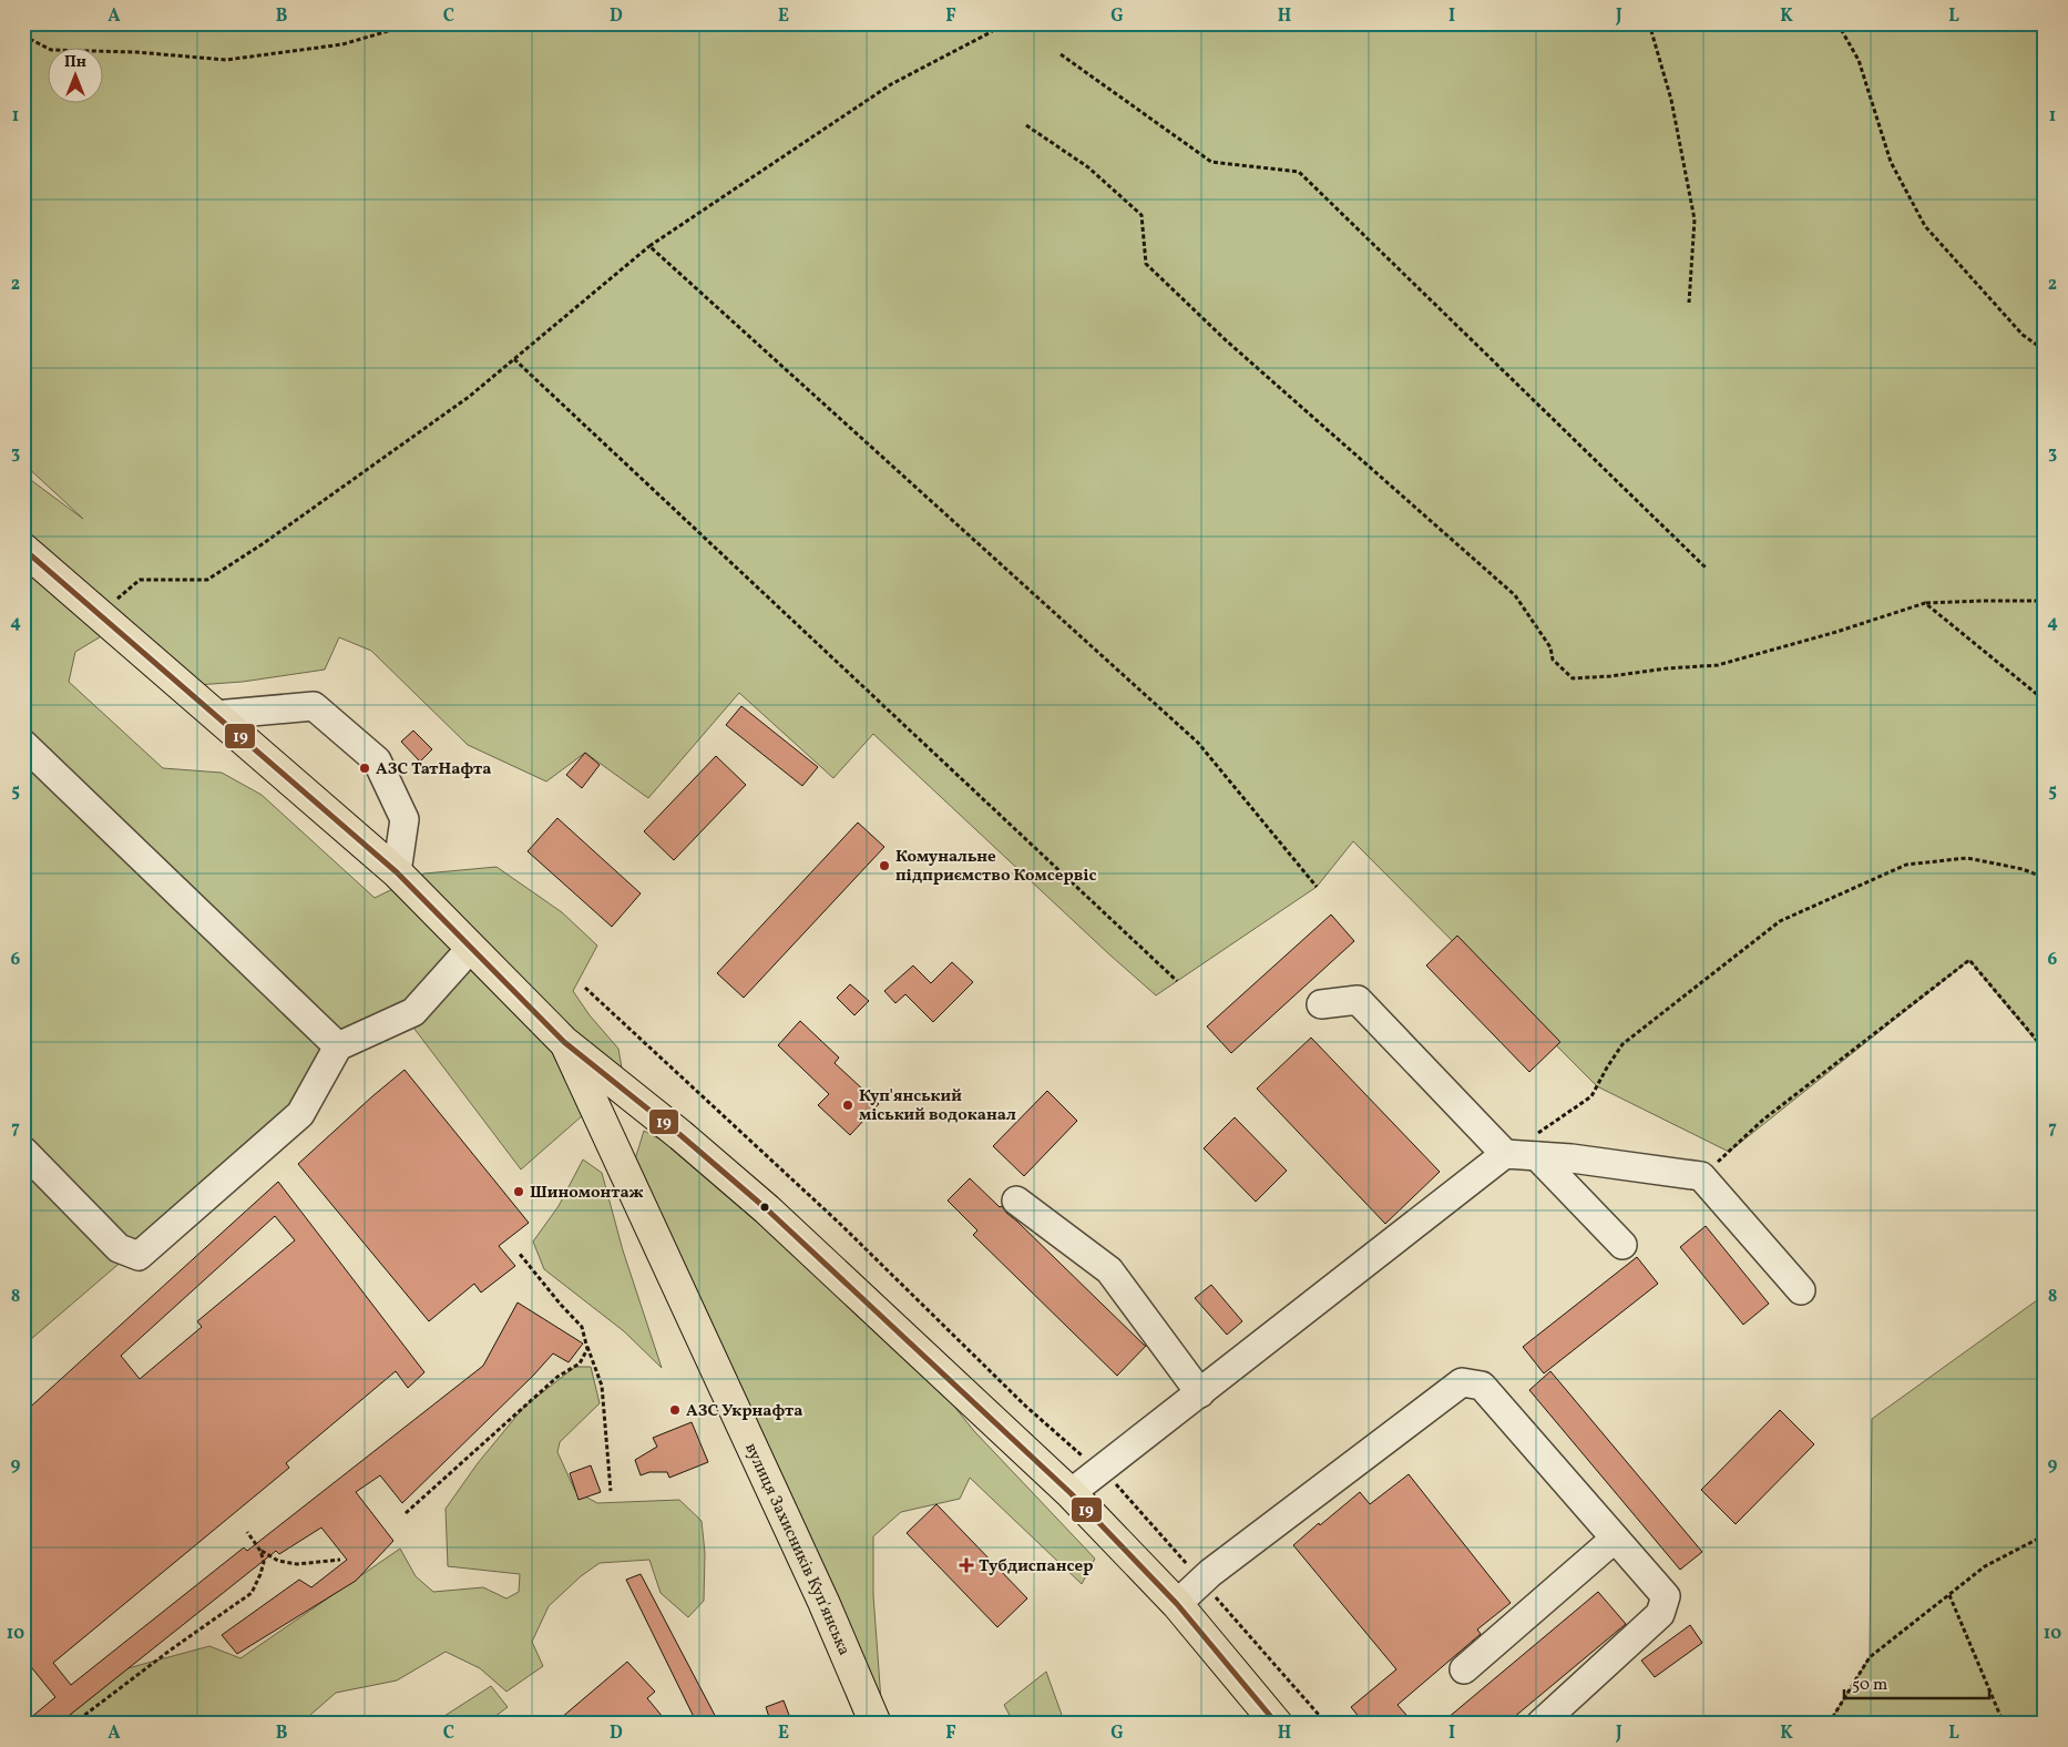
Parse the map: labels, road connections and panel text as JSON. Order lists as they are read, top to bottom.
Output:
{
  "streets": {
    "main road": ["вулиця Захисників Куп'янська"]
  },
  "places": {
    "other": [
      "АЗС ТатНафта",
      "Комунальне пiдприємство Комсервiс",
      "Куп'янський міський водоканал",
      "Шиномонтаж",
      "АЗС Укрнафта"
    ],
    "health": ["Тубдиспансер"]
  },
  "lines": ["transit line 19"],
  "scale_bar": "50 m",
  "north": "top",
  "grid": {
    "columns": [
      "A",
      "B",
      "C",
      "D",
      "E",
      "F",
      "G",
      "H",
      "I",
      "J",
      "K",
      "L"
    ],
    "rows": [
      "1",
      "2",
      "3",
      "4",
      "5",
      "6",
      "7",
      "8",
      "9",
      "10"
    ]
  }
}
